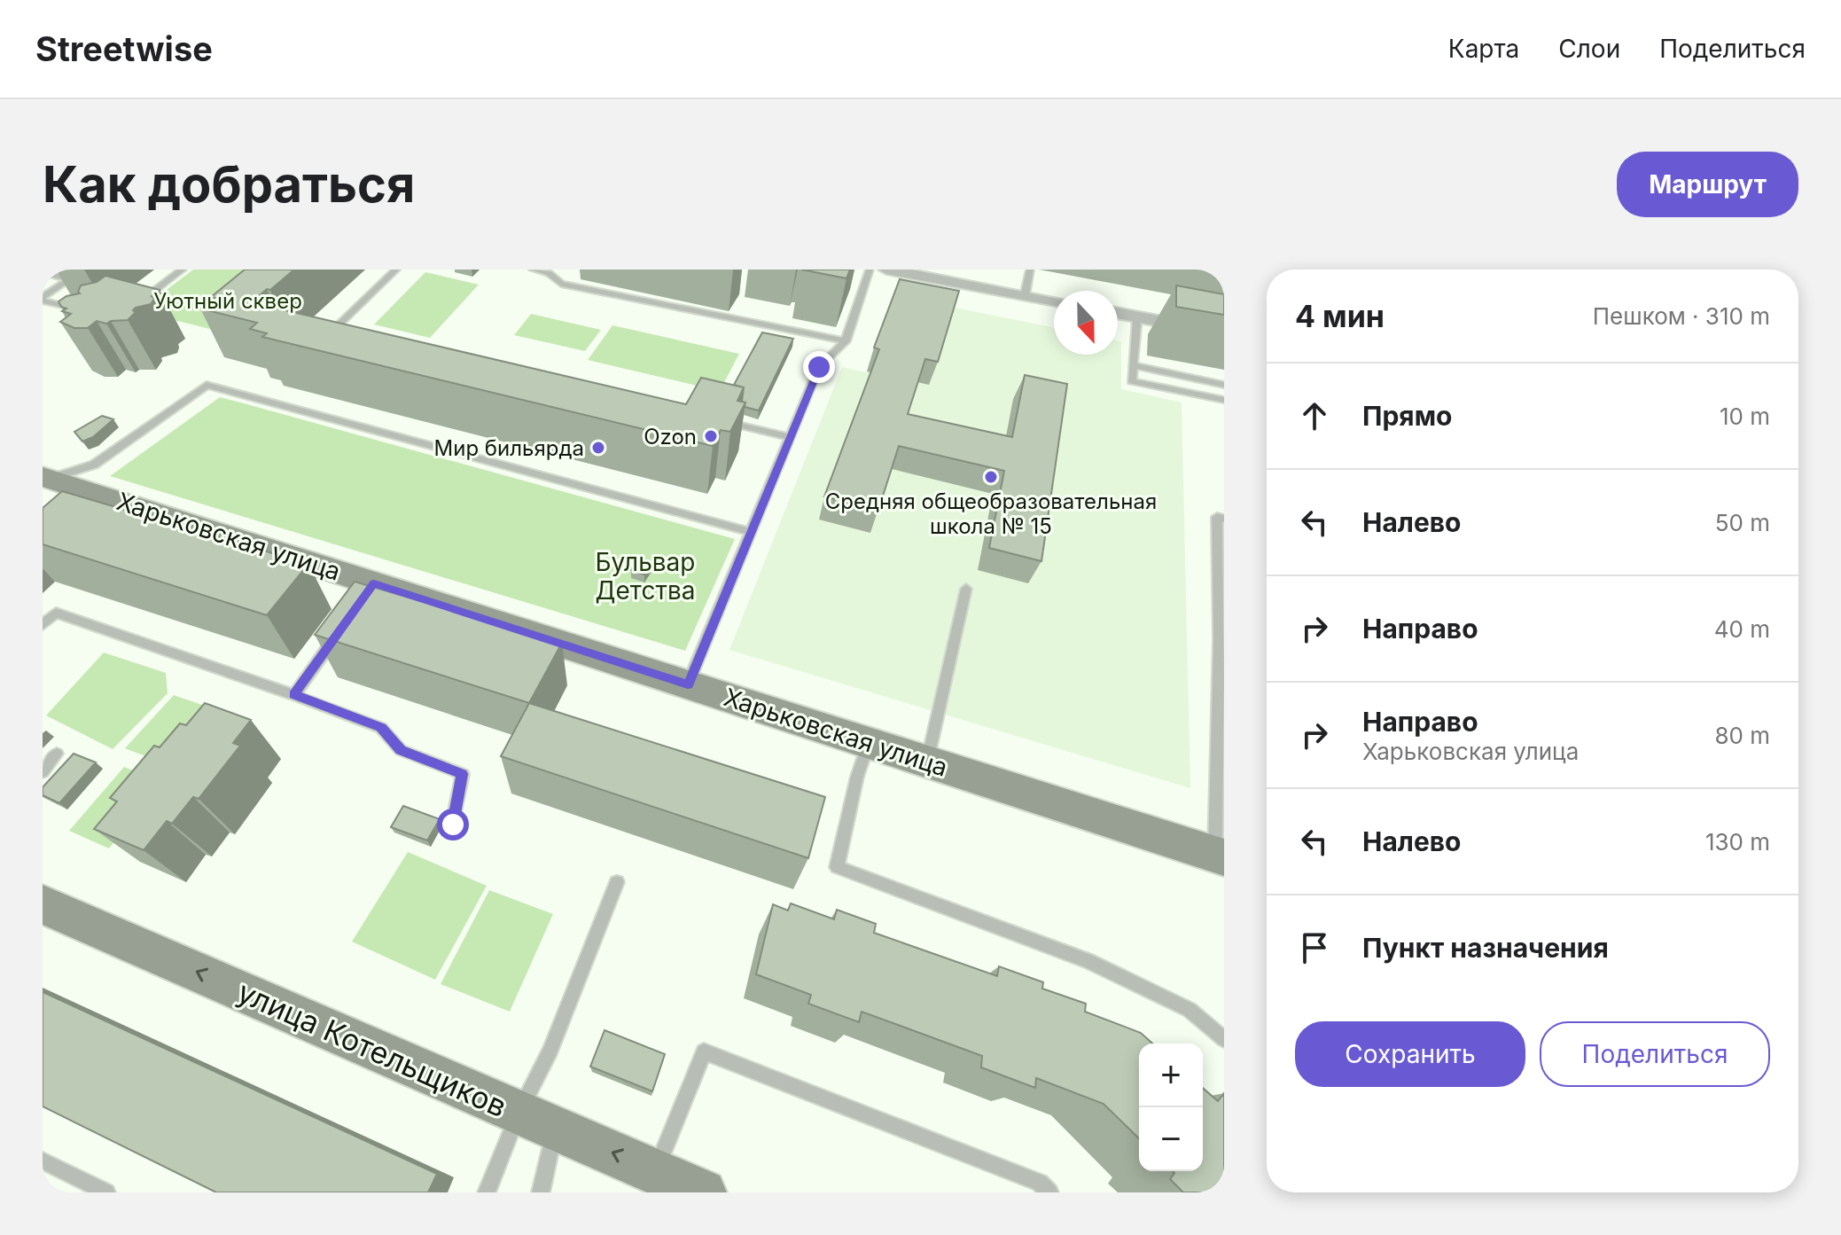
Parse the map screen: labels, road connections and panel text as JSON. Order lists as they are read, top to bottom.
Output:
{
  "streets": {
    "street": ["Харьковская улица", "улица Котельщиков"]
  },
  "one_way": ["улица Котельщиков"],
  "parks": ["Уютный сквер", "Бульвар Детства"],
  "places": ["Ozon", "Мир бильярда", "Средняя общеобразовательная школа № 15"],
  "north": "bottom",
  "page": {
    "header": "Streetwise",
    "nav": ["Карта", "Слои", "Поделиться"],
    "buttons": [
      "Маршрут",
      ["Сохранить", "Поделиться"]
    ],
    "title": "Как добраться",
    "heading": ["4 мин", "Пешком · 310 m"],
    "list": [
      ["Прямо", "10 m"],
      ["Налево", "50 m"],
      ["Направо", "40 m"],
      ["Направо", "Харьковская улица", "80 m"],
      ["Налево", "130 m"],
      "Пункт назначения"
    ],
    "map_buttons": ["+", "−"]
  }
}
